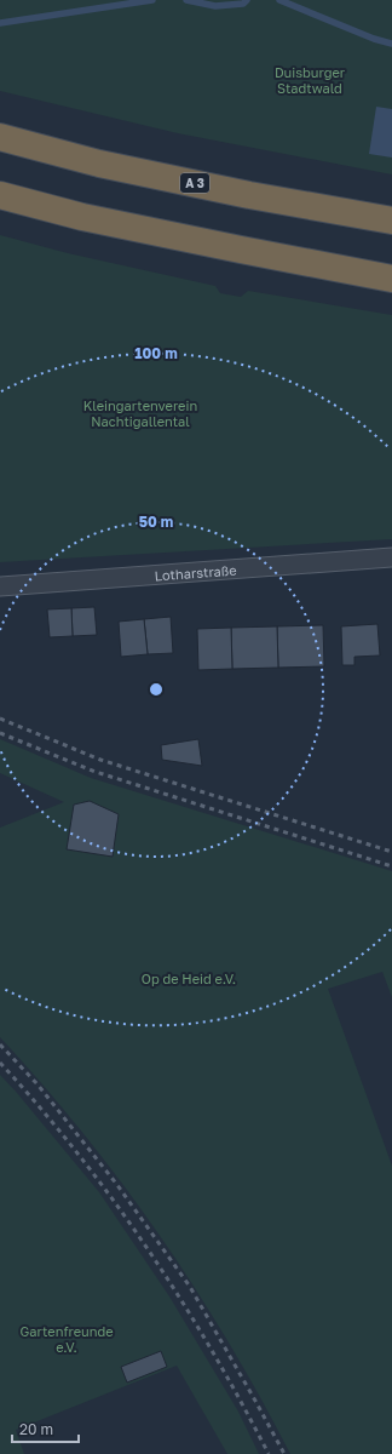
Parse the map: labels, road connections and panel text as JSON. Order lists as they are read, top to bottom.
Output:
{
  "streets": {
    "highway": ["A 3"],
    "street": ["Lotharstraße"]
  },
  "parks": [
    "Duisburger Stadtwald",
    "Kleingartenverein Nachtigallental",
    "Op de Heid e.V.",
    "Gartenfreunde e.V."
  ],
  "scale_bar": "20 m",
  "rings": ["100 m", "50 m"]
}
